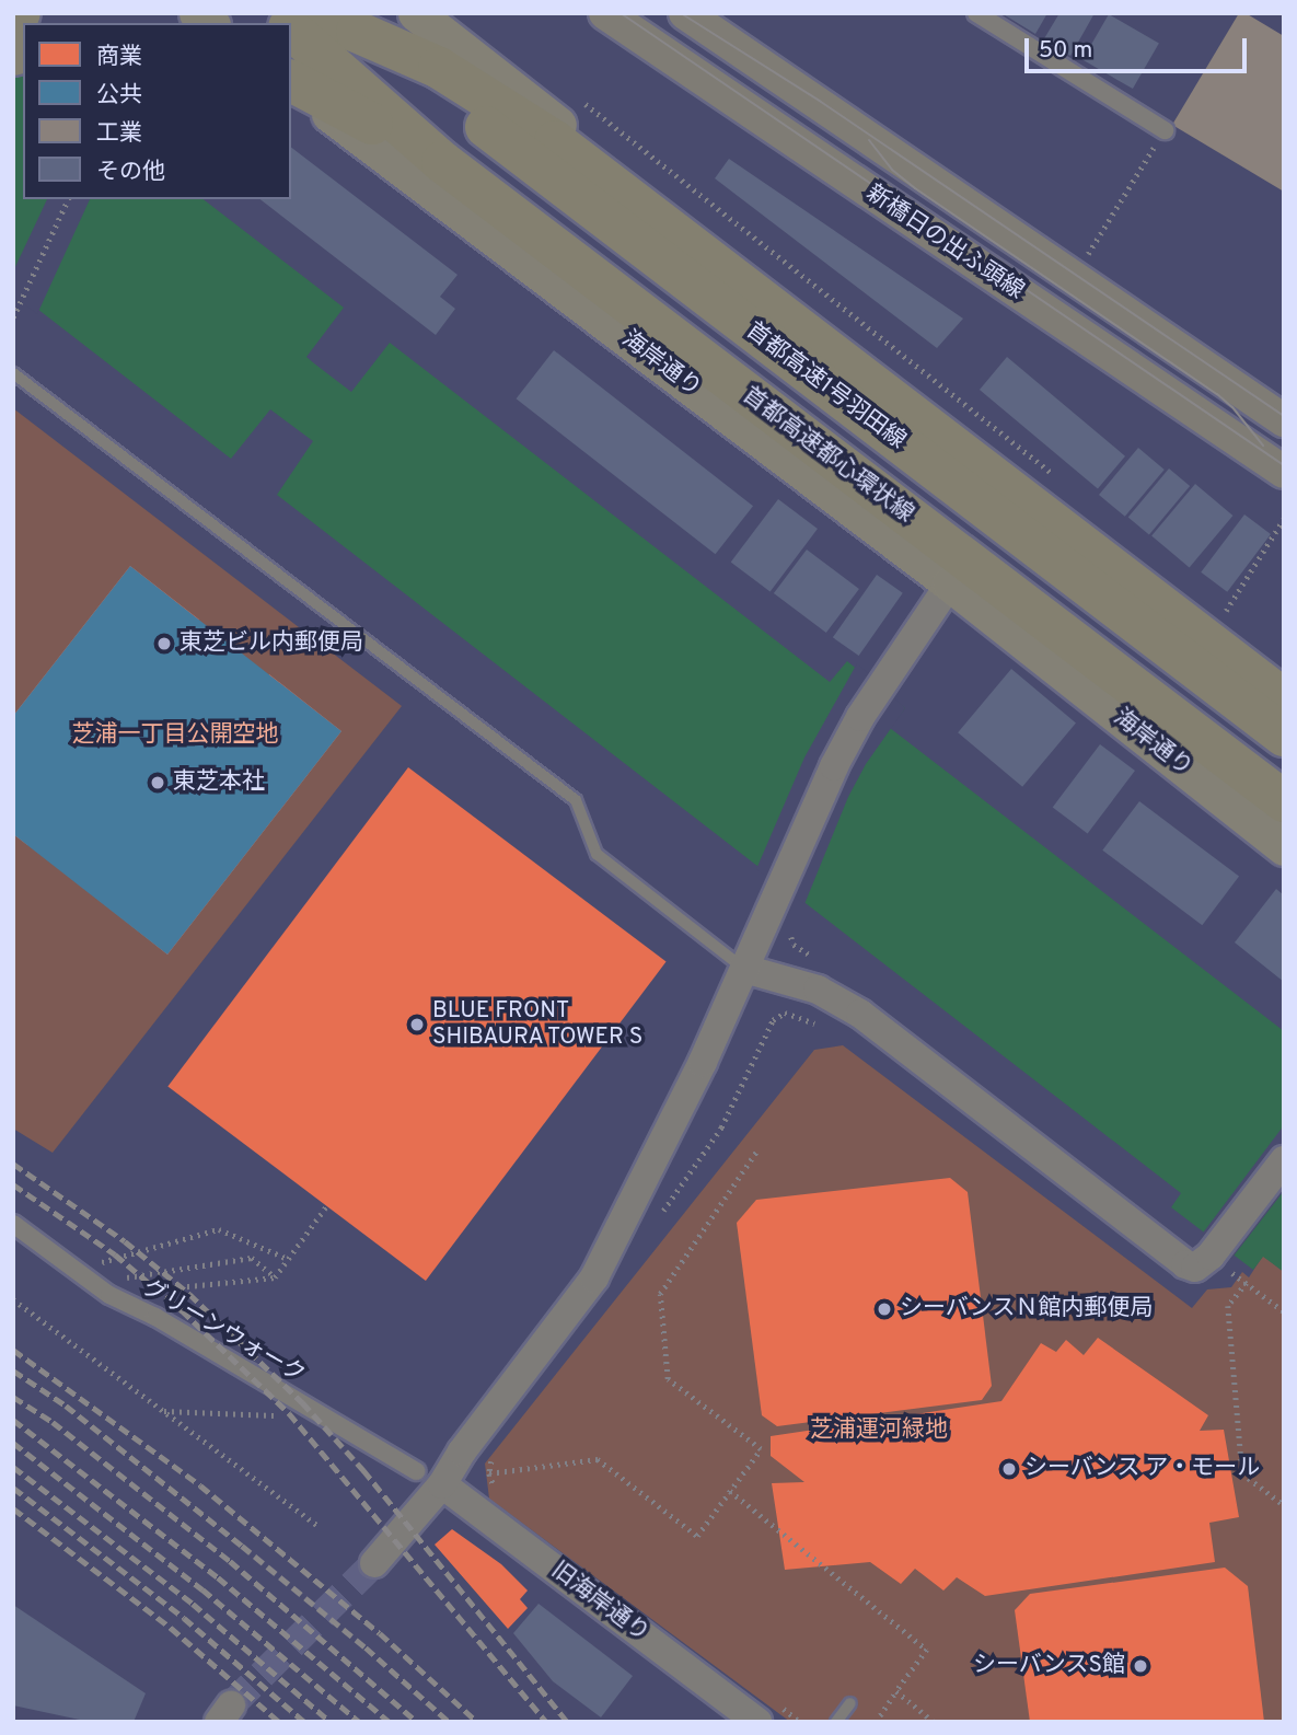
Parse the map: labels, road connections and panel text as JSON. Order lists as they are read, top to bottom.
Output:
{
  "streets": {
    "highway": ["首都高速1号羽田線", "首都高速都心環状線"],
    "main road": ["新橋日の出ふ頭線", "海岸通り"],
    "street": ["グリーンウォーク", "旧海岸通り"]
  },
  "parks": ["芝浦一丁目公開空地", "芝浦運河緑地"],
  "places": [
    "東芝ビル内郵便局",
    "東芝本社",
    "BLUE FRONT SHIBAURA TOWER S",
    "シーバンスＮ館内郵便局",
    "シーバンス ア・モール",
    "シーバンスS館"
  ],
  "legend": [
    "商業",
    "公共",
    "工業",
    "その他"
  ],
  "scale_bar": "50 m"
}
